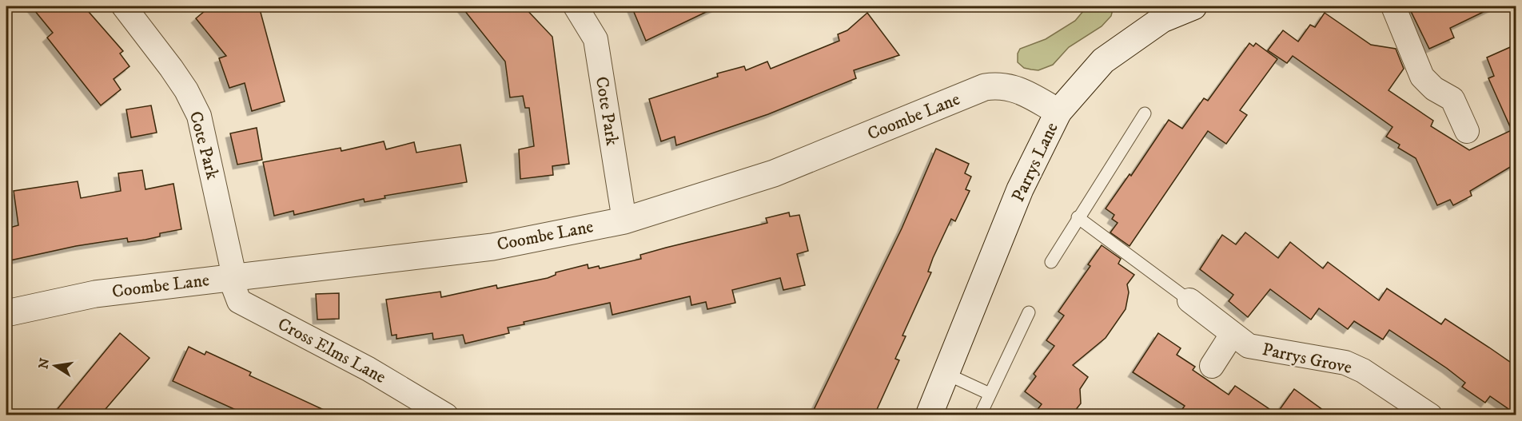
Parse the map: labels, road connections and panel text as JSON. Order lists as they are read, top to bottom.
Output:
{
  "streets": {
    "street": [
      "Cote Park",
      "Coombe Lane",
      "Parrys Lane",
      "Cross Elms Lane",
      "Parrys Grove"
    ]
  },
  "crossings": [
    ["Cote Park", "Coombe Lane"],
    ["Cote Park", "Cross Elms Lane"],
    ["Coombe Lane", "Parrys Lane"],
    ["Coombe Lane", "Cross Elms Lane"]
  ],
  "north": "left"
}
